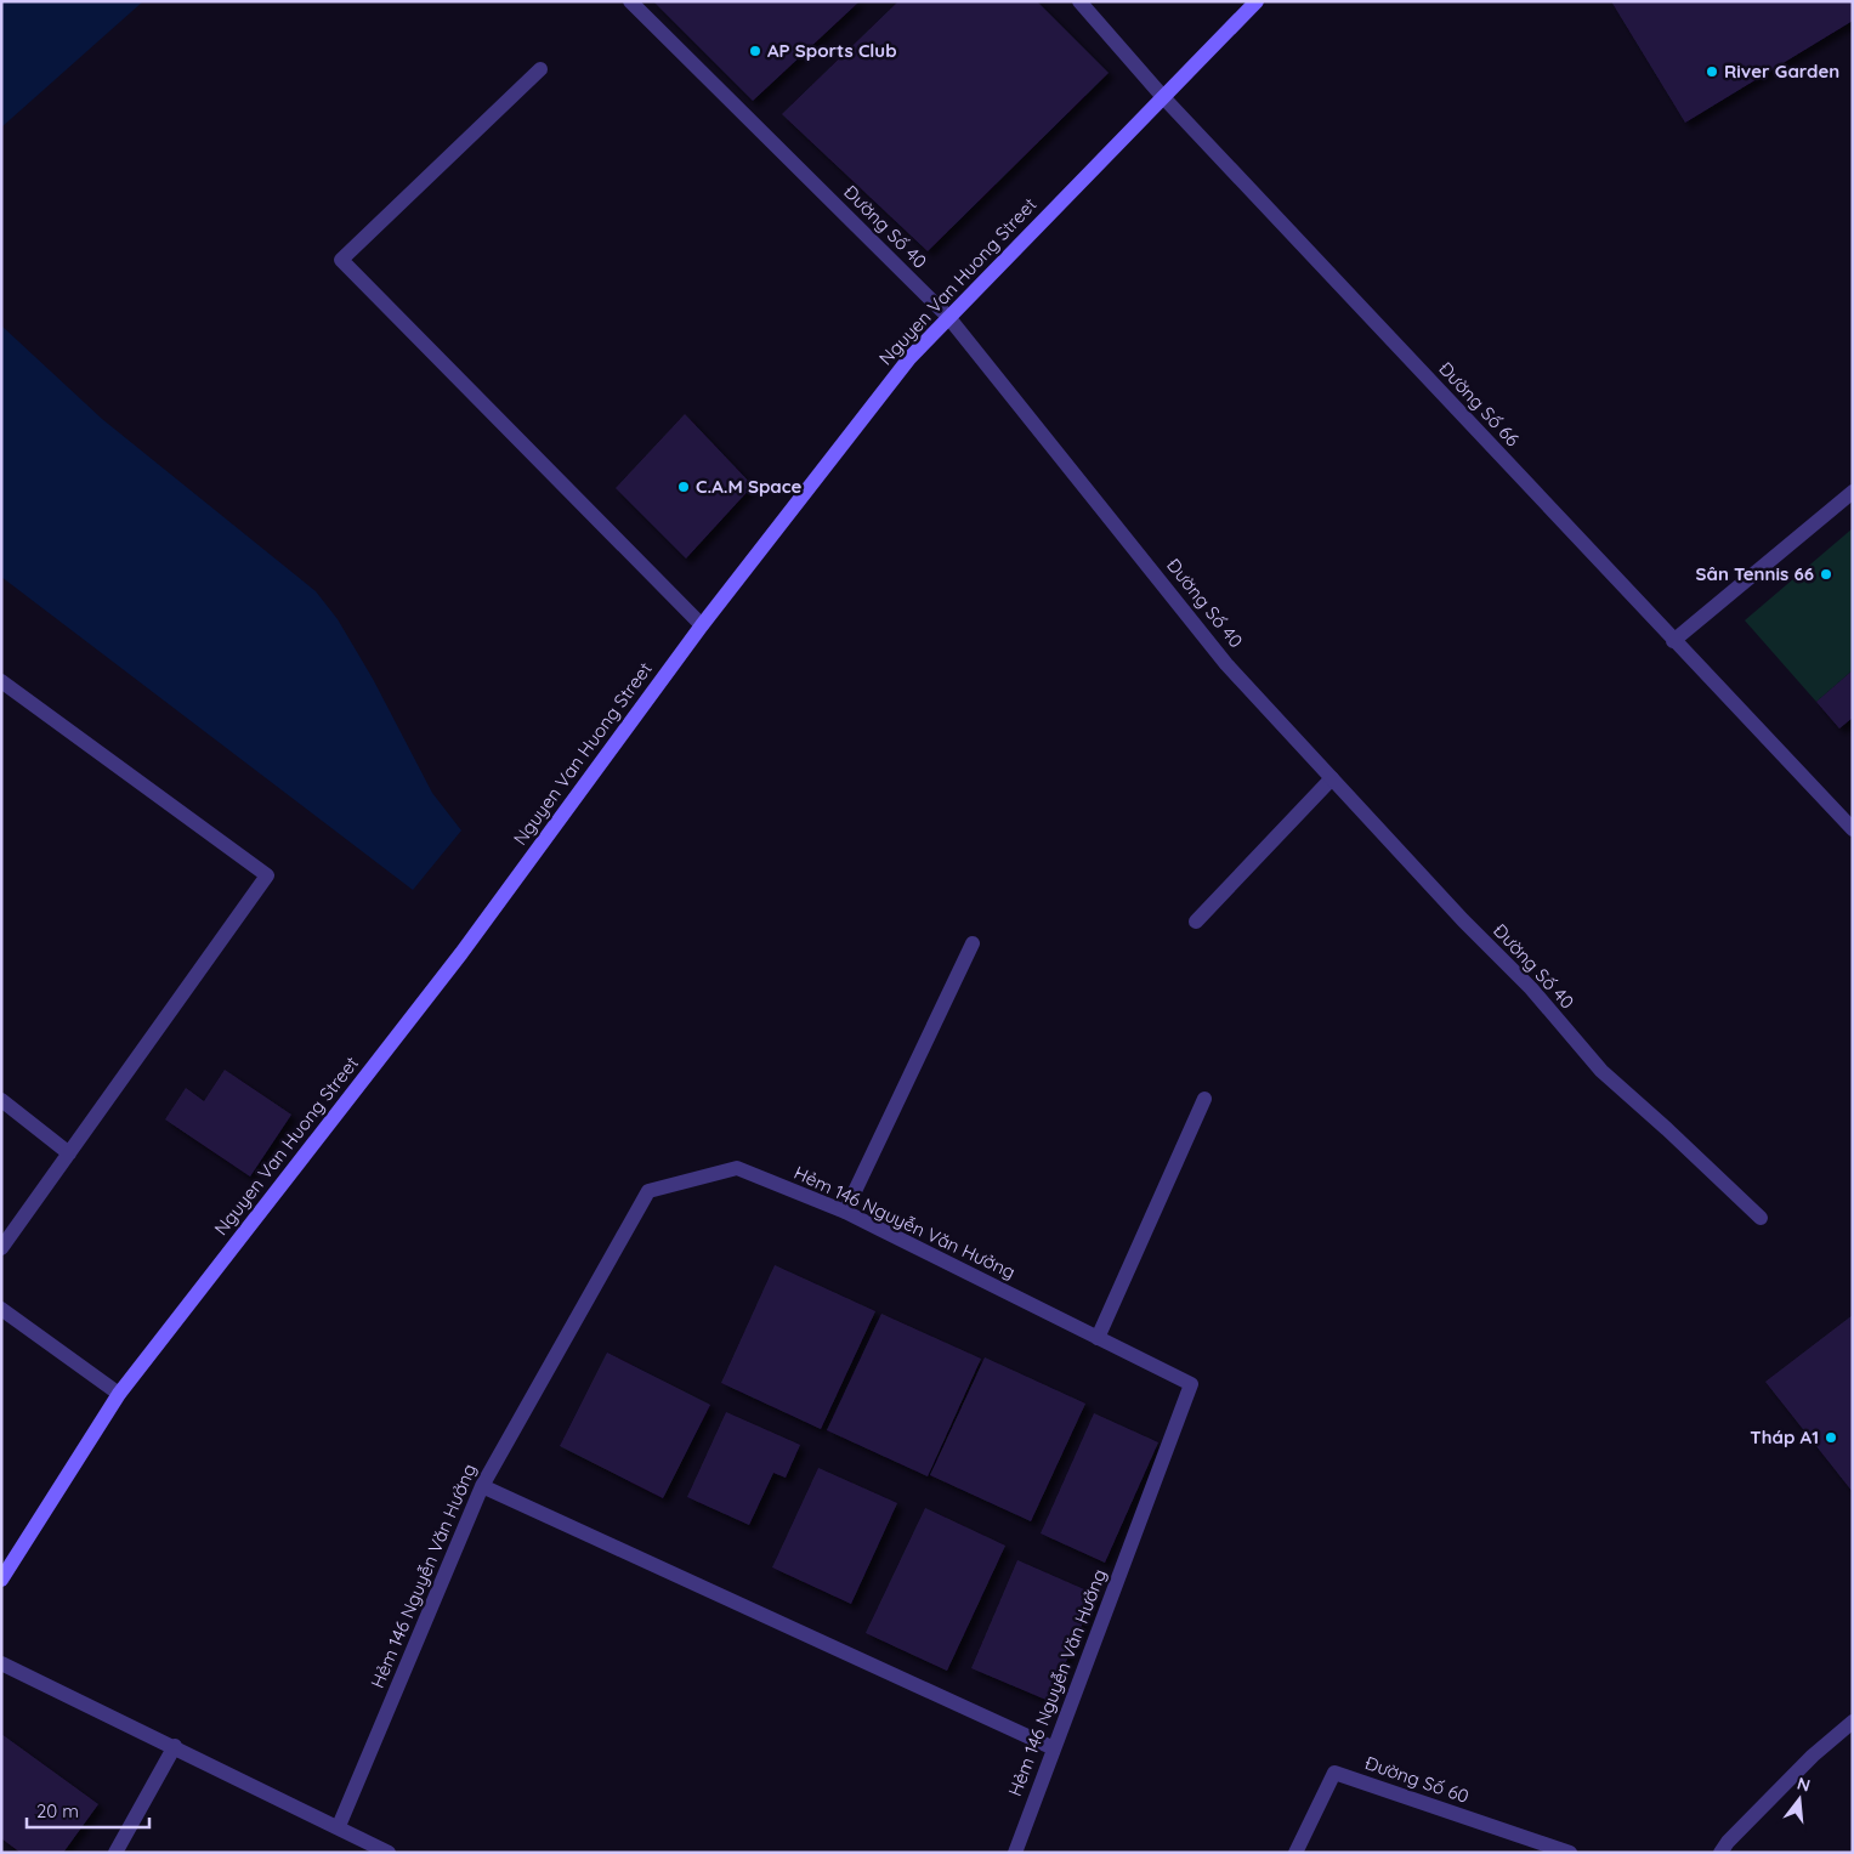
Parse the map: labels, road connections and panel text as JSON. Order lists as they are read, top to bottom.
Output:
{
  "streets": {
    "main road": ["Nguyen Van Huong Street"],
    "street": [
      "Đường Số 40",
      "Đường Số 66",
      "Hẻm 146 Nguyễn Văn Hưởng",
      "Đường Số 60"
    ]
  },
  "crossings": [
    ["Đường Số 40", "Nguyen Van Huong Street"],
    ["Nguyen Van Huong Street", "Đường Số 66"]
  ],
  "places": [
    "AP Sports Club",
    "River Garden",
    "C.A.M Space",
    "Sân Tennis 66",
    "Tháp A1"
  ],
  "scale_bar": "20 m",
  "north": "top"
}
